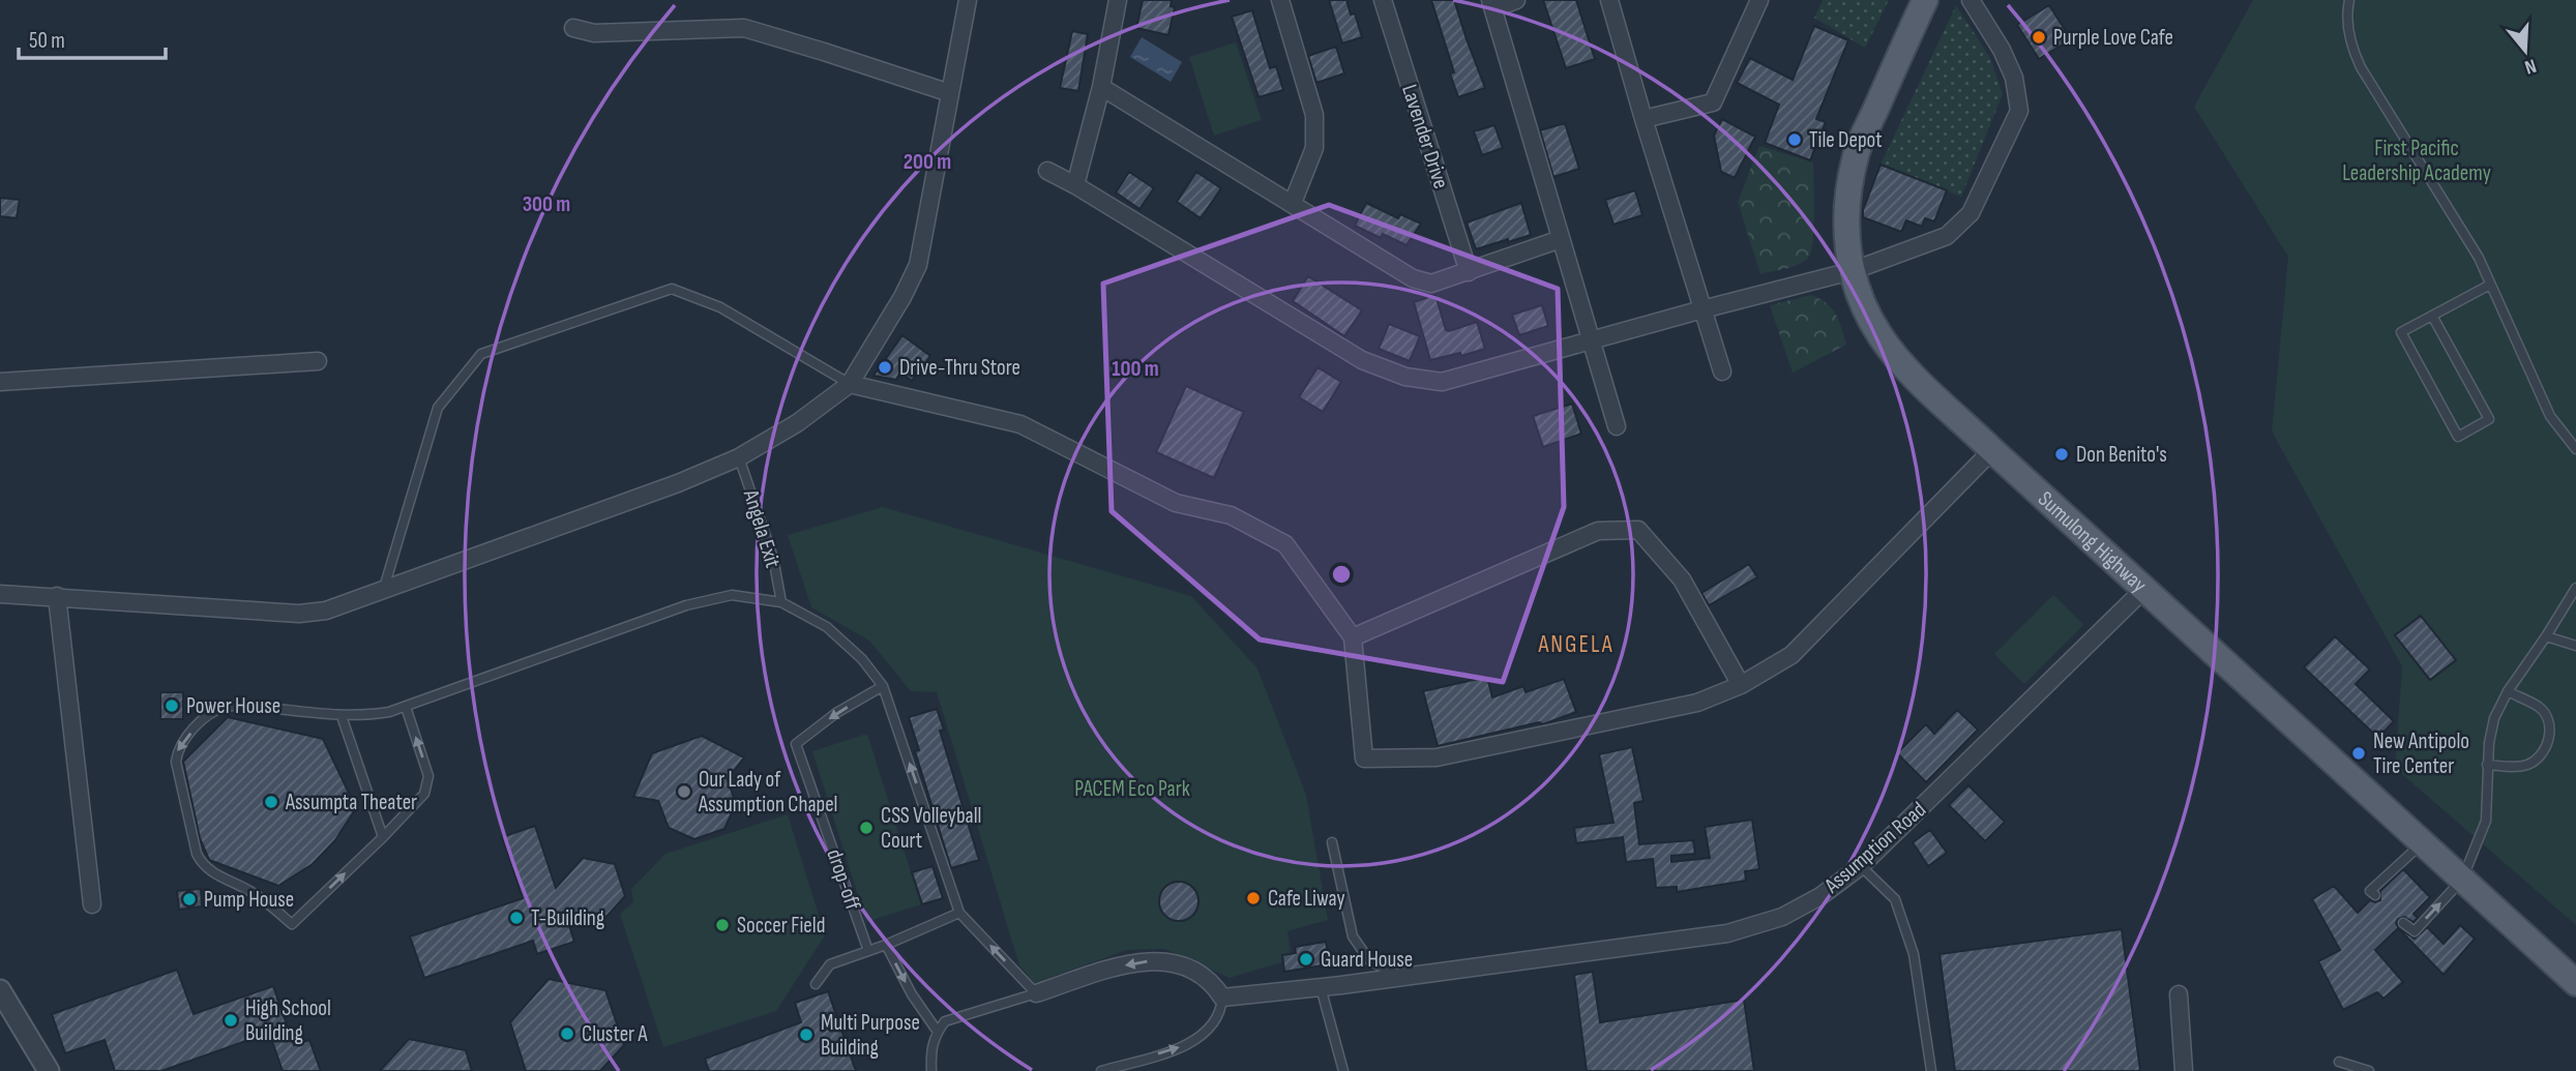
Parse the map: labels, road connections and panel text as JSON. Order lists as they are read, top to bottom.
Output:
{
  "streets": {
    "main road": ["Sumulong Highway"],
    "street": ["Lavender Drive", "Assumption Road"],
    "lane": ["Angela Exit", "drop-off"]
  },
  "crossings": [
    ["Sumulong Highway", "Assumption Road"]
  ],
  "one_way": ["drop-off"],
  "districts": ["ANGELA"],
  "parks": ["First Pacific Leadership Academy", "PACEM Eco Park"],
  "places": [
    "Purple Love Cafe",
    "Tile Depot",
    "Drive-Thru Store",
    "Don Benito's",
    "Power House",
    "New Antipolo Tire Center",
    "Our Lady of Assumption Chapel",
    "Assumpta Theater",
    "CSS Volleyball Court",
    "Cafe Liway",
    "Pump House",
    "T-Building",
    "Soccer Field",
    "Guard House",
    "High School Building",
    "Cluster A",
    "Multi Purpose Building"
  ],
  "scale_bar": "50 m",
  "north": "bottom",
  "rings": ["200 m", "300 m", "100 m"]
}
